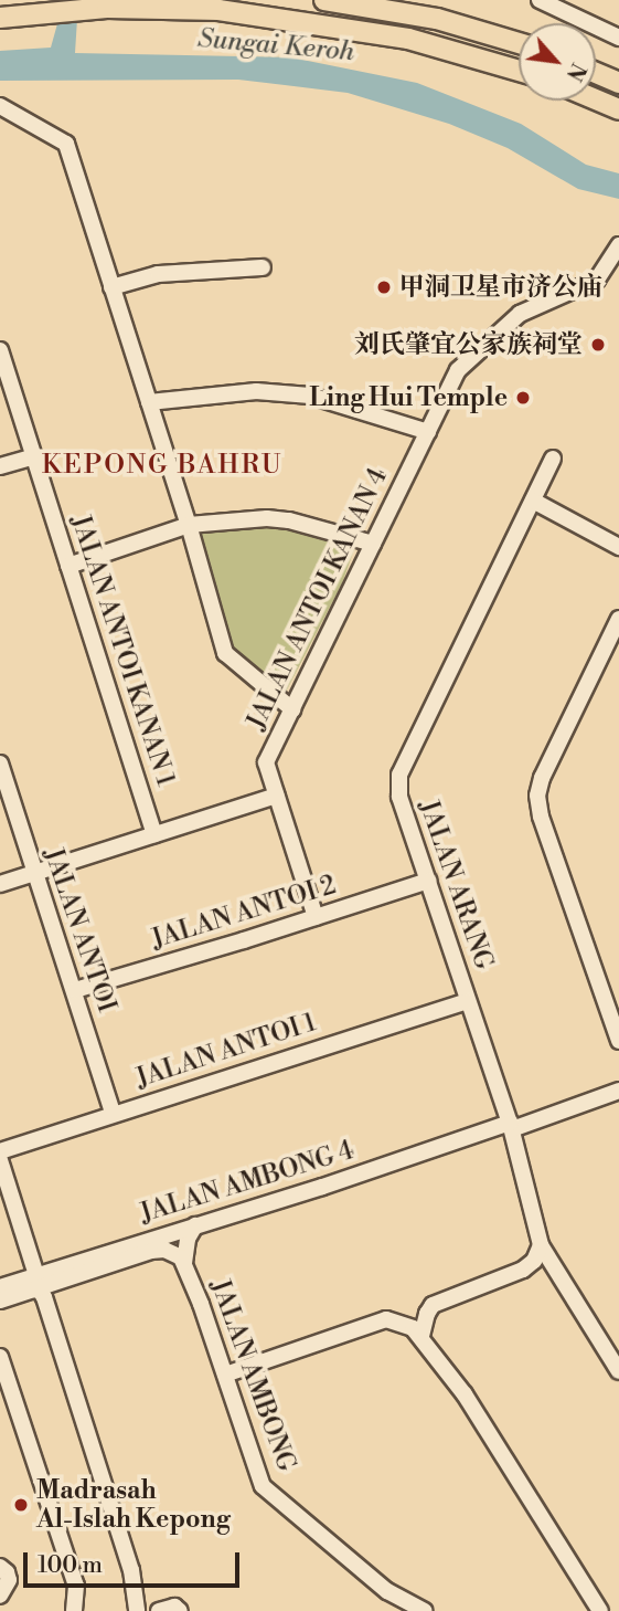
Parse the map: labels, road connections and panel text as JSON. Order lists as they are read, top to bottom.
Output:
{
  "streets": {
    "street": [
      "JALAN ANTOI KANAN 4",
      "JALAN ANTOI KANAN 1",
      "JALAN ARANG",
      "JALAN ANTOI 2",
      "JALAN ANTOI",
      "JALAN ANTOI 1",
      "JALAN AMBONG 4",
      "JALAN AMBONG"
    ]
  },
  "crossings": [
    ["JALAN ANTOI KANAN 4", "JALAN ANTOI 2"],
    ["JALAN ARANG", "JALAN ANTOI 2"],
    ["JALAN ARANG", "JALAN ANTOI 1"],
    ["JALAN ARANG", "JALAN AMBONG 4"],
    ["JALAN ANTOI 2", "JALAN ANTOI"],
    ["JALAN ANTOI", "JALAN ANTOI 1"],
    ["JALAN AMBONG 4", "JALAN AMBONG"]
  ],
  "districts": ["KEPONG BAHRU"],
  "water": ["Sungai Keroh"],
  "places": [
    "甲洞卫星市济公庙",
    "刘氏肇宜公家族祠堂",
    "Ling Hui Temple",
    "Madrasah Al-Islah Kepong"
  ],
  "scale_bar": "100 m",
  "north": "bottom right"
}
